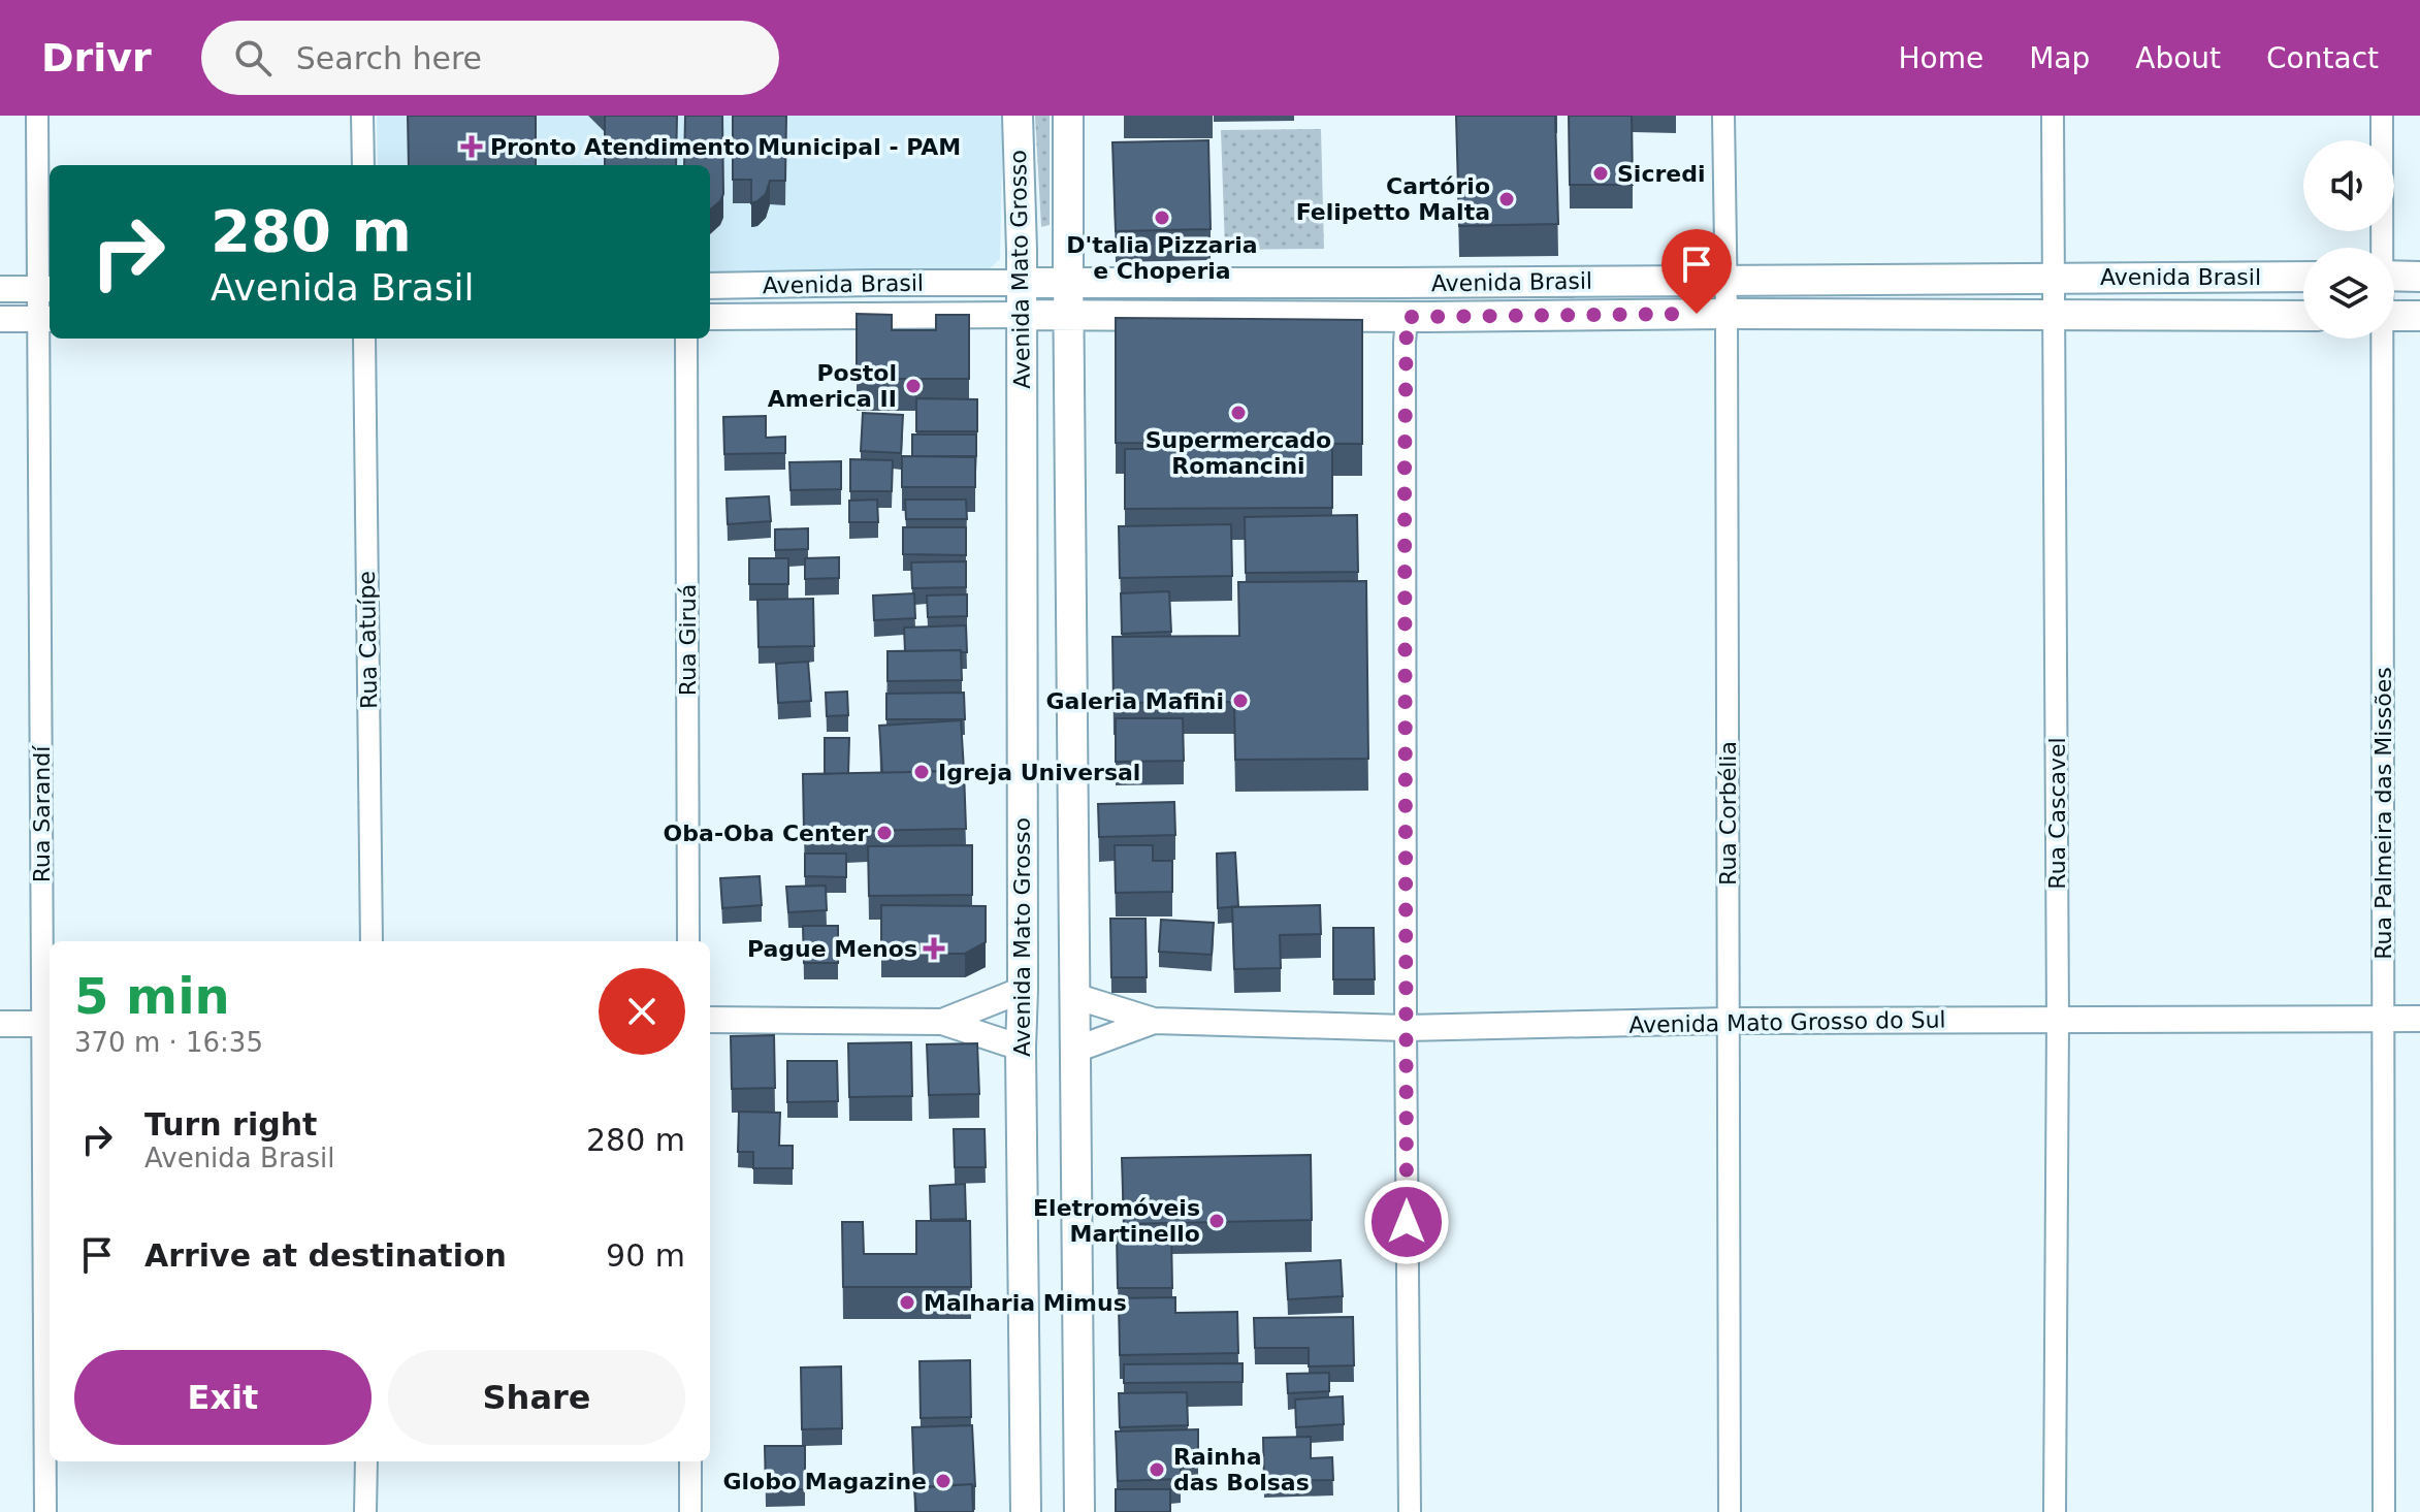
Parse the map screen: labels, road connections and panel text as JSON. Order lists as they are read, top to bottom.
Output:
{
  "streets": {
    "main road": ["Avenida Mato Grosso", "Avenida Brasil"],
    "street": [
      "Rua Catuípe",
      "Rua Giruá",
      "Rua Corbélia",
      "Rua Cascavel",
      "Rua Palmeira das Missões",
      "Rua Sarandí",
      "Avenida Mato Grosso do Sul"
    ]
  },
  "crossings": [
    ["Avenida Mato Grosso", "Avenida Brasil"],
    ["Avenida Brasil", "Rua Corbélia"],
    ["Avenida Brasil", "Rua Cascavel"],
    ["Rua Corbélia", "Avenida Mato Grosso do Sul"],
    ["Rua Cascavel", "Avenida Mato Grosso do Sul"],
    ["Rua Palmeira das Missões", "Avenida Mato Grosso do Sul"]
  ],
  "places": {
    "health": ["Pronto Atendimento Municipal - PAM", "Pague Menos"],
    "other": [
      "Sicredi",
      "Cartório Felipetto Malta",
      "D'talia Pizzaria e Choperia",
      "Postol America II",
      "Supermercado Romancini",
      "Galeria Mafini",
      "Igreja Universal",
      "Oba-Oba Center",
      "Eletromóveis Martinello",
      "Malharia Mimus",
      "Rainha das Bolsas",
      "Globo Magazine"
    ]
  },
  "page": {
    "header": "Drivr",
    "search": "Search here",
    "nav": [
      "Home",
      "Map",
      "About",
      "Contact"
    ],
    "turn": ["280 m", "Avenida Brasil"],
    "heading": ["5 min", "370 m · 16:35"],
    "list": [
      {
        "name": "Turn right",
        "note": "Avenida Brasil",
        "value": "280 m"
      },
      {
        "name": "Arrive at destination",
        "value": "90 m"
      }
    ],
    "buttons": ["Exit", "Share"]
  }
}
